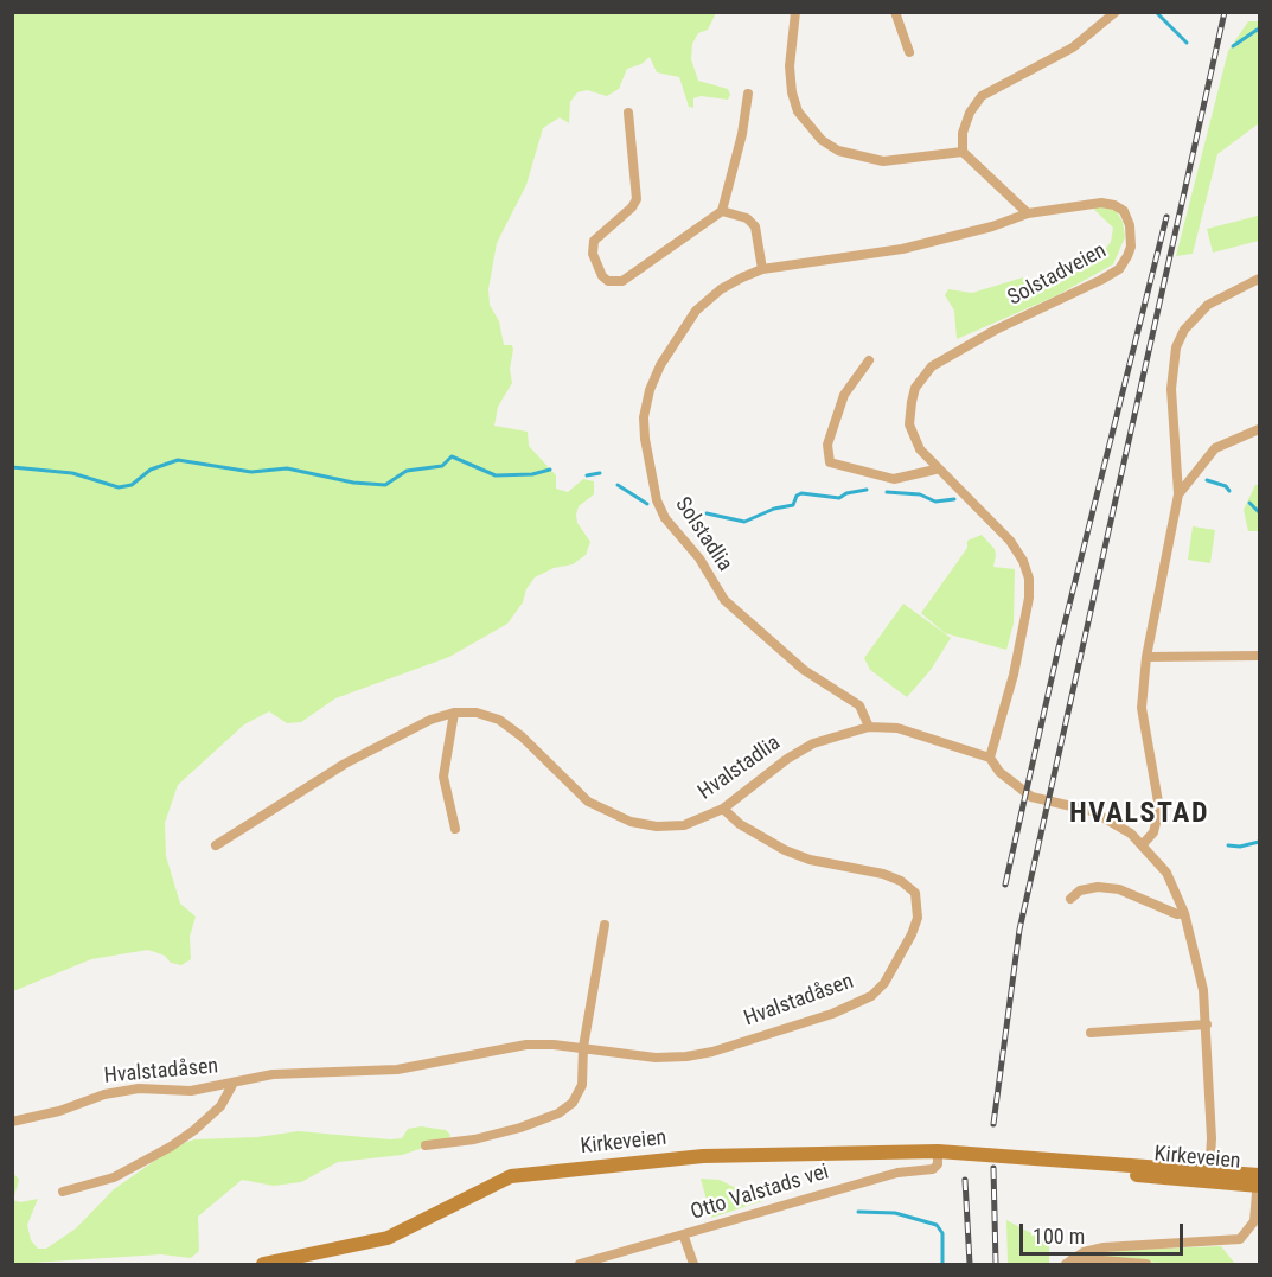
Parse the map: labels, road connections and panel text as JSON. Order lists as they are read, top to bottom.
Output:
{
  "streets": {
    "main road": ["Kirkeveien"],
    "street": [
      "Solstadveien",
      "Solstadlia",
      "Hvalstadlia",
      "Hvalstadåsen",
      "Otto Valstads vei"
    ]
  },
  "crossings": [
    ["Solstadveien", "Solstadlia"],
    ["Solstadlia", "Hvalstadlia"],
    ["Hvalstadlia", "Hvalstadåsen"],
    ["Kirkeveien", "Otto Valstads vei"]
  ],
  "districts": ["HVALSTAD"],
  "scale_bar": "100 m"
}
